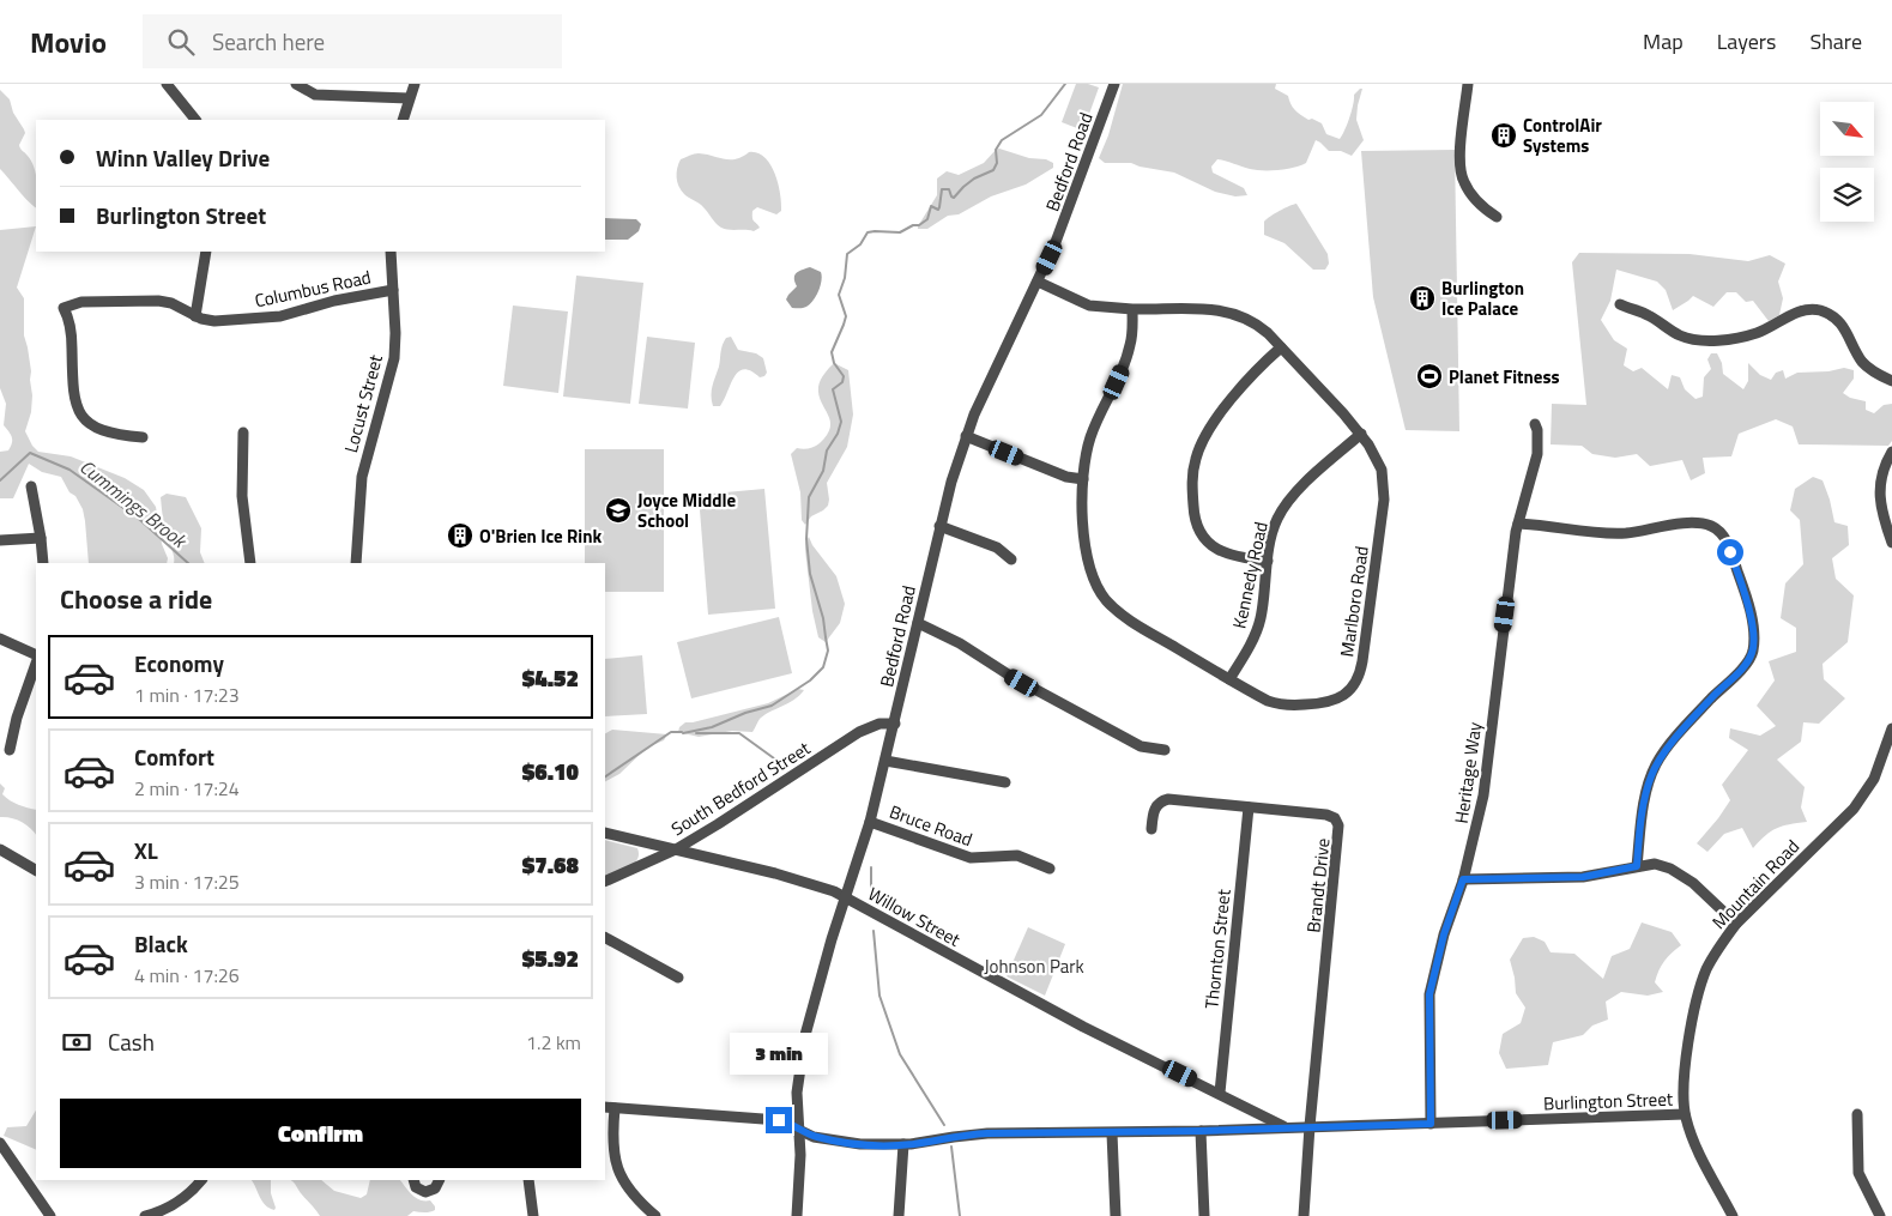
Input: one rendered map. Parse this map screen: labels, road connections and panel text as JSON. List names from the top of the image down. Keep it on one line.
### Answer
{"streets":{"street":["Bedford Road","Columbus Road","Locust Street","Kennedy Road","Marlboro Road","Heritage Way","South Bedford Street","Bruce Road","Mountain Road","Brandt Drive","Willow Street","Thornton Street","Burlington Street"]},"crossings":[["Bedford Road","Marlboro Road"],["Bedford Road","South Bedford Street"],["Bedford Road","Bruce Road"],["Bedford Road","Willow Street"],["Bedford Road","Burlington Street"],["Columbus Road","Locust Street"],["Kennedy Road","Marlboro Road"],["Heritage Way","Burlington Street"],["South Bedford Street","Willow Street"],["Mountain Road","Burlington Street"],["Brandt Drive","Thornton Street"],["Brandt Drive","Burlington Street"],["Willow Street","Thornton Street"],["Willow Street","Burlington Street"]],"water":["Cummings Brook"],"parks":["Johnson Park"],"places":{"building":["ControlAir Systems","Burlington Ice Palace","O'Brien Ice Rink"],"sports":["Planet Fitness"],"school or university":["Joyce Middle School"]},"north":"bottom right","page":{"header":"Movio","search":"Search here","nav":["Map","Layers","Share"],"banner":["Winn Valley Drive","Burlington Street"],"heading":"Choose a ride","list":[{"name":"Economy","note":"1 min · 17:23","value":"$4.52"},{"name":"Comfort","note":"2 min · 17:24","value":"$6.10"},{"name":"XL","note":"3 min · 17:25","value":"$7.68"},{"name":"Black","note":"4 min · 17:26","value":"$5.92"}],"pay":["Cash","1.2 km"],"bubble":"3 min","buttons":"Confirm"}}
